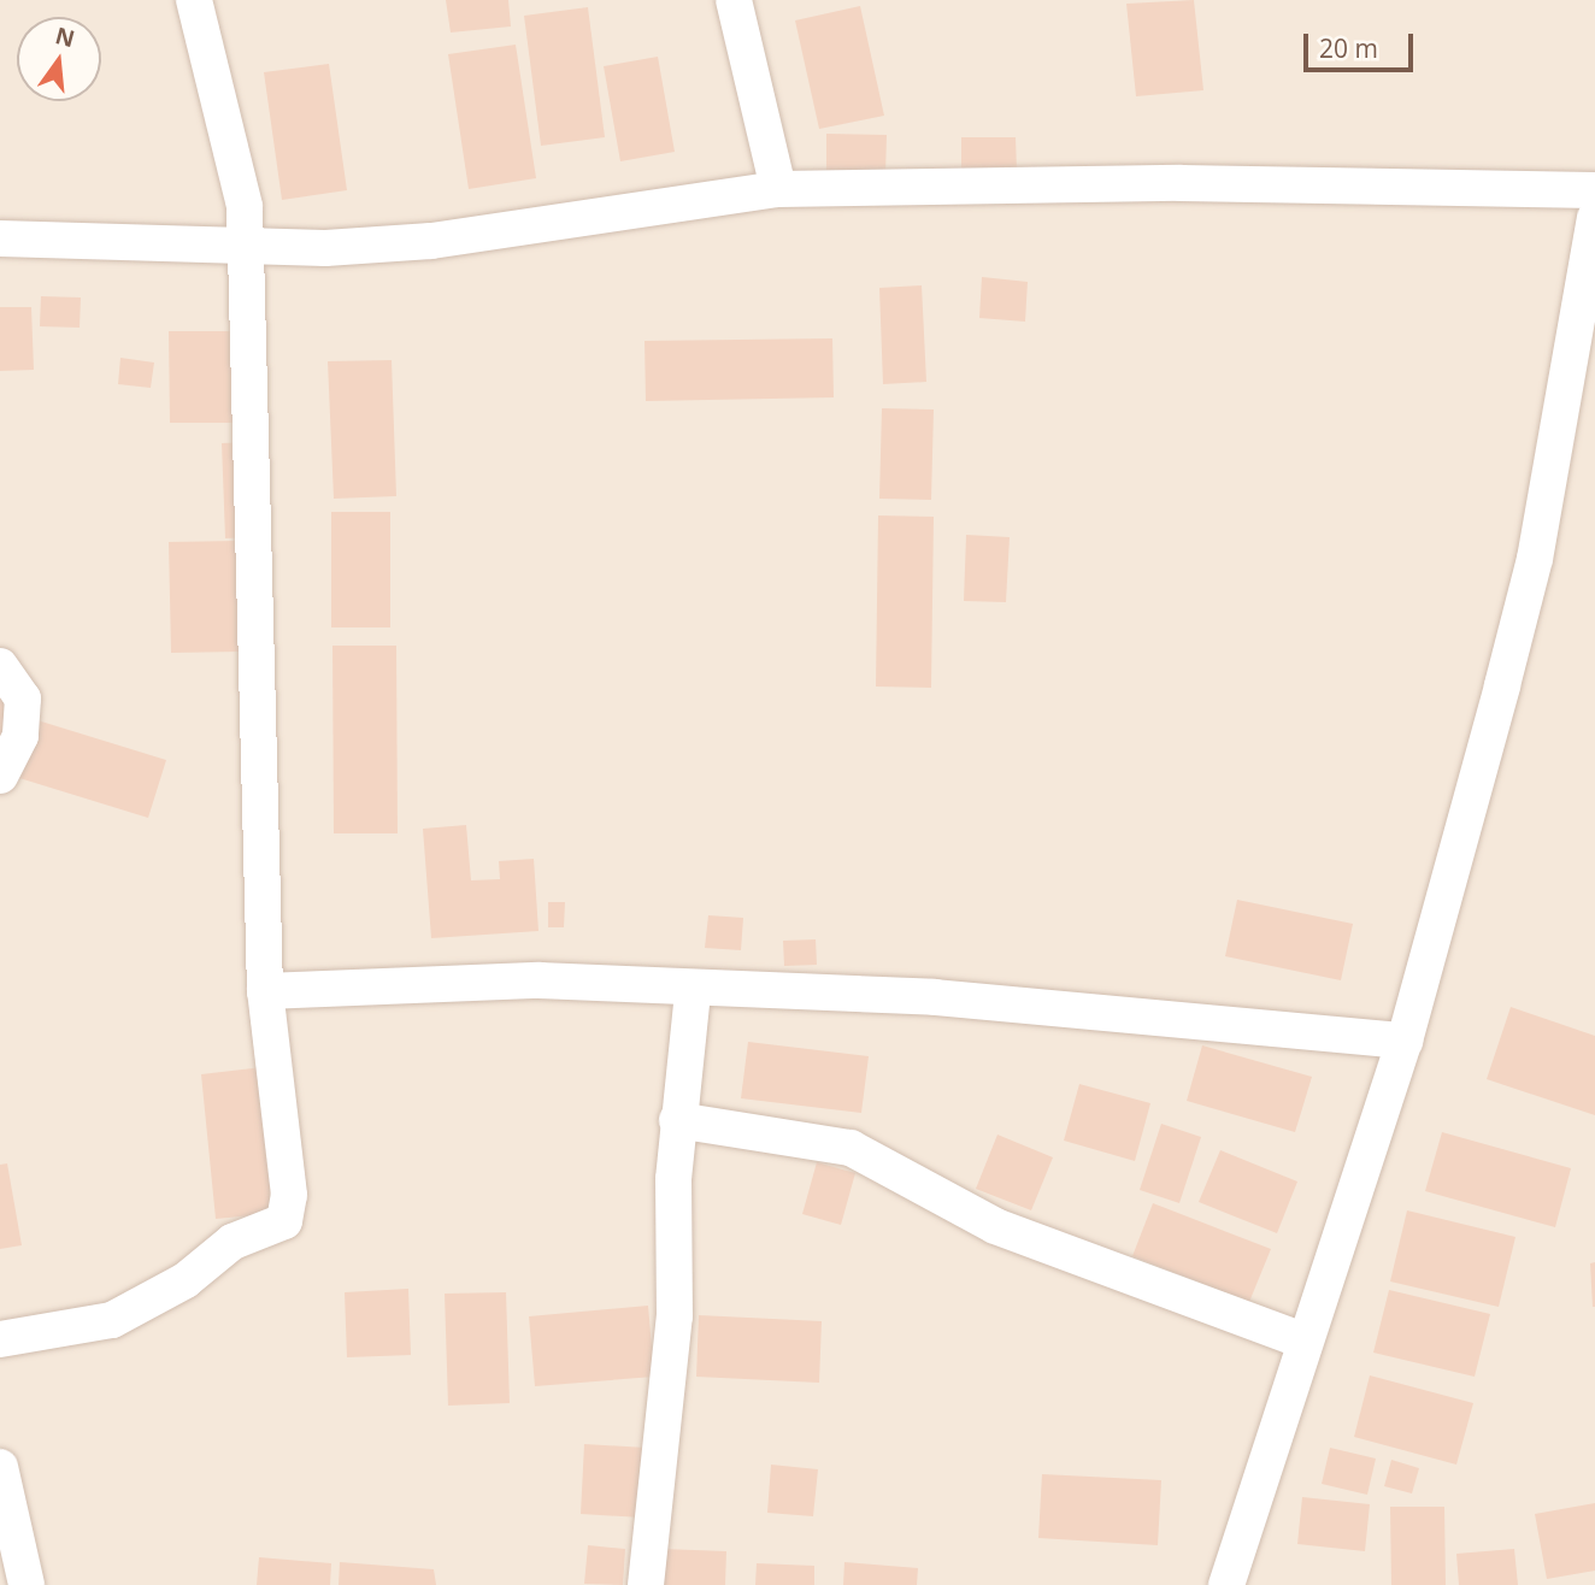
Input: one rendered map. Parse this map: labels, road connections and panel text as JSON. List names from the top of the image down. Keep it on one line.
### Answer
{"scale_bar":"20 m","north":"top"}
